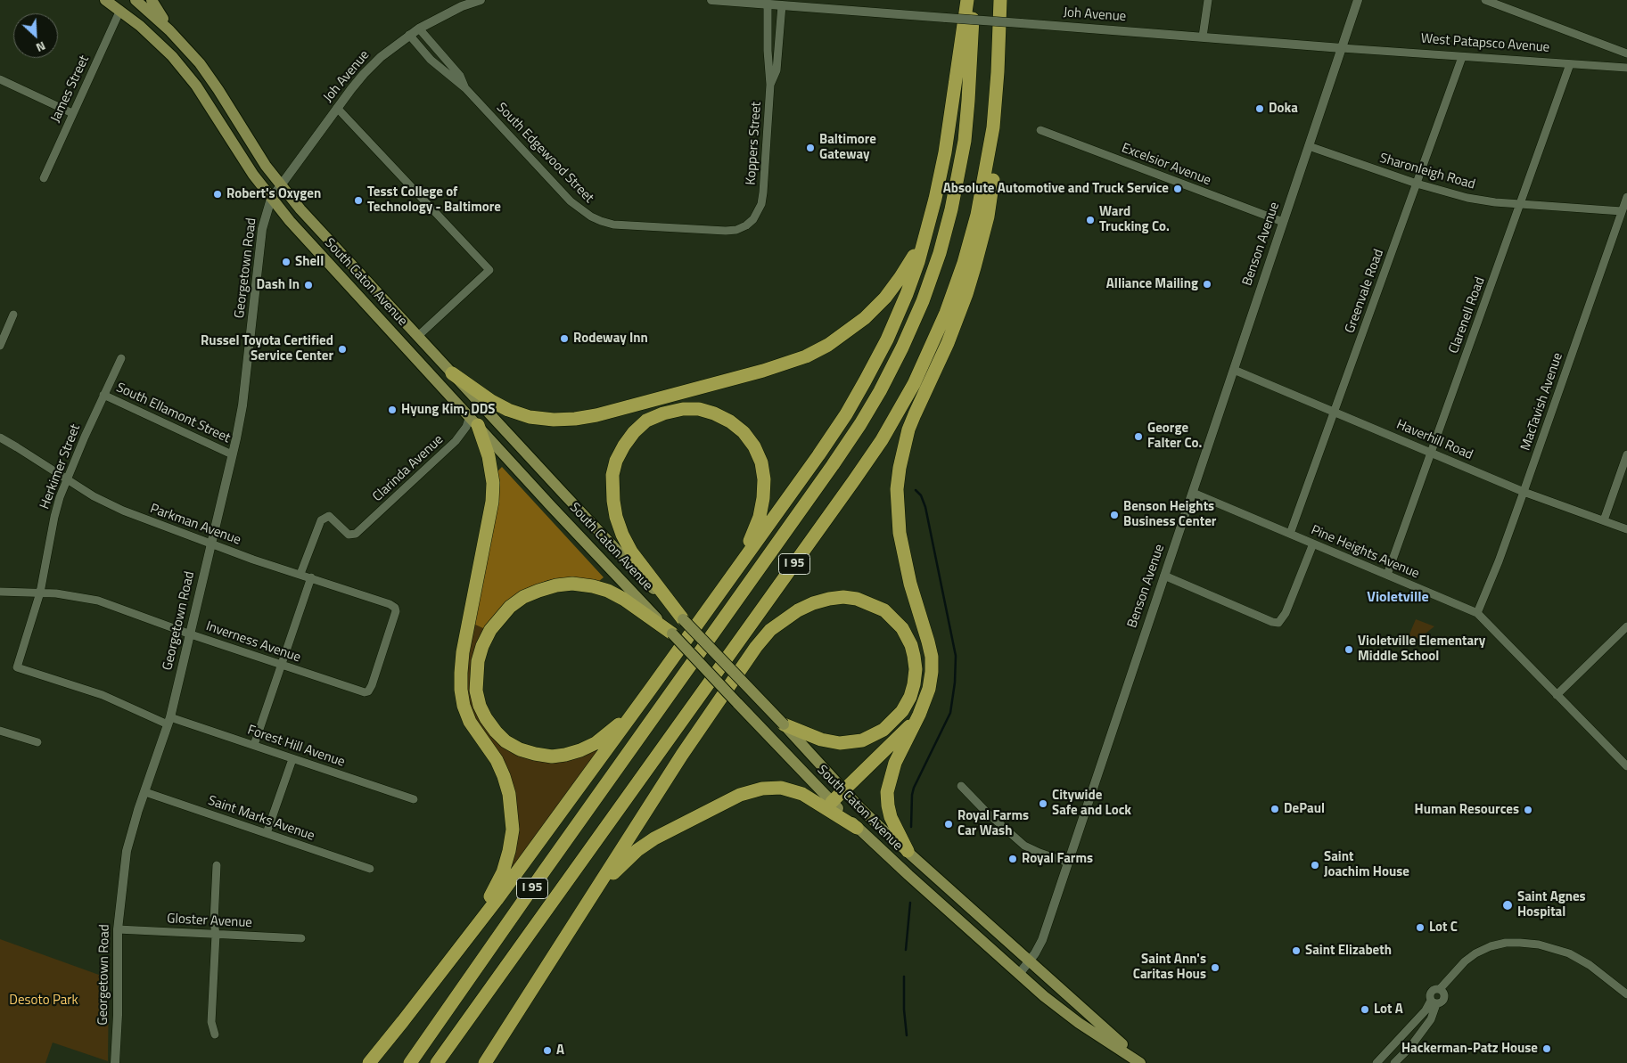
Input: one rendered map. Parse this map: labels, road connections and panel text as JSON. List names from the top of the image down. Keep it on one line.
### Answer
{"streets":{"highway":["I 95"],"main road":["South Caton Avenue"],"street":["Joh Avenue","West Patapsco Avenue","James Street","Koppers Street","South Edgewood Street","Excelsior Avenue","Sharonleigh Road","Benson Avenue","Georgetown Road","Greenvale Road","Clarenell Road","MacTavish Avenue","South Ellamont Street","Haverhill Road","Herkimer Street","Clarinda Avenue","Parkman Avenue","Pine Heights Avenue","Inverness Avenue","Forest Hill Avenue","Saint Marks Avenue","Gloster Avenue"]},"crossings":[["Joh Avenue","West Patapsco Avenue"],["Joh Avenue","Koppers Street"],["Joh Avenue","South Edgewood Street"],["Joh Avenue","Benson Avenue"],["Joh Avenue","Georgetown Road"],["Joh Avenue","South Caton Avenue"],["West Patapsco Avenue","Benson Avenue"],["West Patapsco Avenue","Greenvale Road"],["West Patapsco Avenue","Clarenell Road"],["James Street","South Caton Avenue"],["Koppers Street","South Edgewood Street"],["Excelsior Avenue","Benson Avenue"],["Sharonleigh Road","Benson Avenue"],["Sharonleigh Road","Greenvale Road"],["Sharonleigh Road","Clarenell Road"],["Sharonleigh Road","MacTavish Avenue"],["Benson Avenue","South Caton Avenue"],["Benson Avenue","Haverhill Road"],["Benson Avenue","Pine Heights Avenue"],["Georgetown Road","South Caton Avenue"],["Georgetown Road","South Ellamont Street"],["Georgetown Road","Parkman Avenue"],["Georgetown Road","Inverness Avenue"],["Georgetown Road","Forest Hill Avenue"],["Georgetown Road","Saint Marks Avenue"],["Georgetown Road","Gloster Avenue"],["South Caton Avenue","Clarinda Avenue"],["Greenvale Road","Haverhill Road"],["Greenvale Road","Pine Heights Avenue"],["Clarenell Road","Haverhill Road"],["Clarenell Road","Pine Heights Avenue"],["MacTavish Avenue","Haverhill Road"],["MacTavish Avenue","Pine Heights Avenue"],["South Ellamont Street","Herkimer Street"],["Herkimer Street","Parkman Avenue"],["Herkimer Street","Inverness Avenue"],["Herkimer Street","Forest Hill Avenue"],["Clarinda Avenue","Parkman Avenue"],["Parkman Avenue","Inverness Avenue"]],"districts":["Violetville"],"parks":["Desoto Park"],"places":["Doka","Baltimore Gateway","Absolute Automotive and Truck Service","Robert's Oxygen","Tesst College of Technology - Baltimore","Ward Trucking Co.","Shell","Alliance Mailing","Dash In","Rodeway Inn","Russel Toyota Certified Service Center","Hyung Kim, DDS","George Falter Co.","Benson Heights Business Center","Violetville Elementary Middle School","Citywide Safe and Lock","DePaul","Human Resources","Royal Farms Car Wash","Royal Farms","Saint Joachim House","Saint Agnes Hospital","Lot C","Saint Elizabeth","Saint Ann's Caritas Hous","Lot A","Hackerman-Patz House","A"],"north":"bottom right"}
